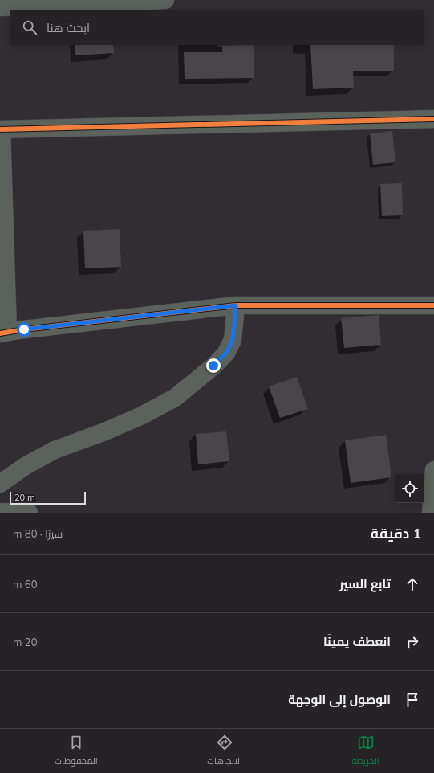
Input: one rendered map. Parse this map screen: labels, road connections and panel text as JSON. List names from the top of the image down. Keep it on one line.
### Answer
{"scale_bar":"20 m","page":{"search":"ابحث هنا","scale":"20 m","heading":["1 دقيقة","سيرًا · 80 m"],"list":[["تابع السير","60 m"],["انعطف يمينًا","20 m"],"الوصول إلى الوجهة"],"nav":["الخريطة","الاتجاهات","المحفوظات"]}}
